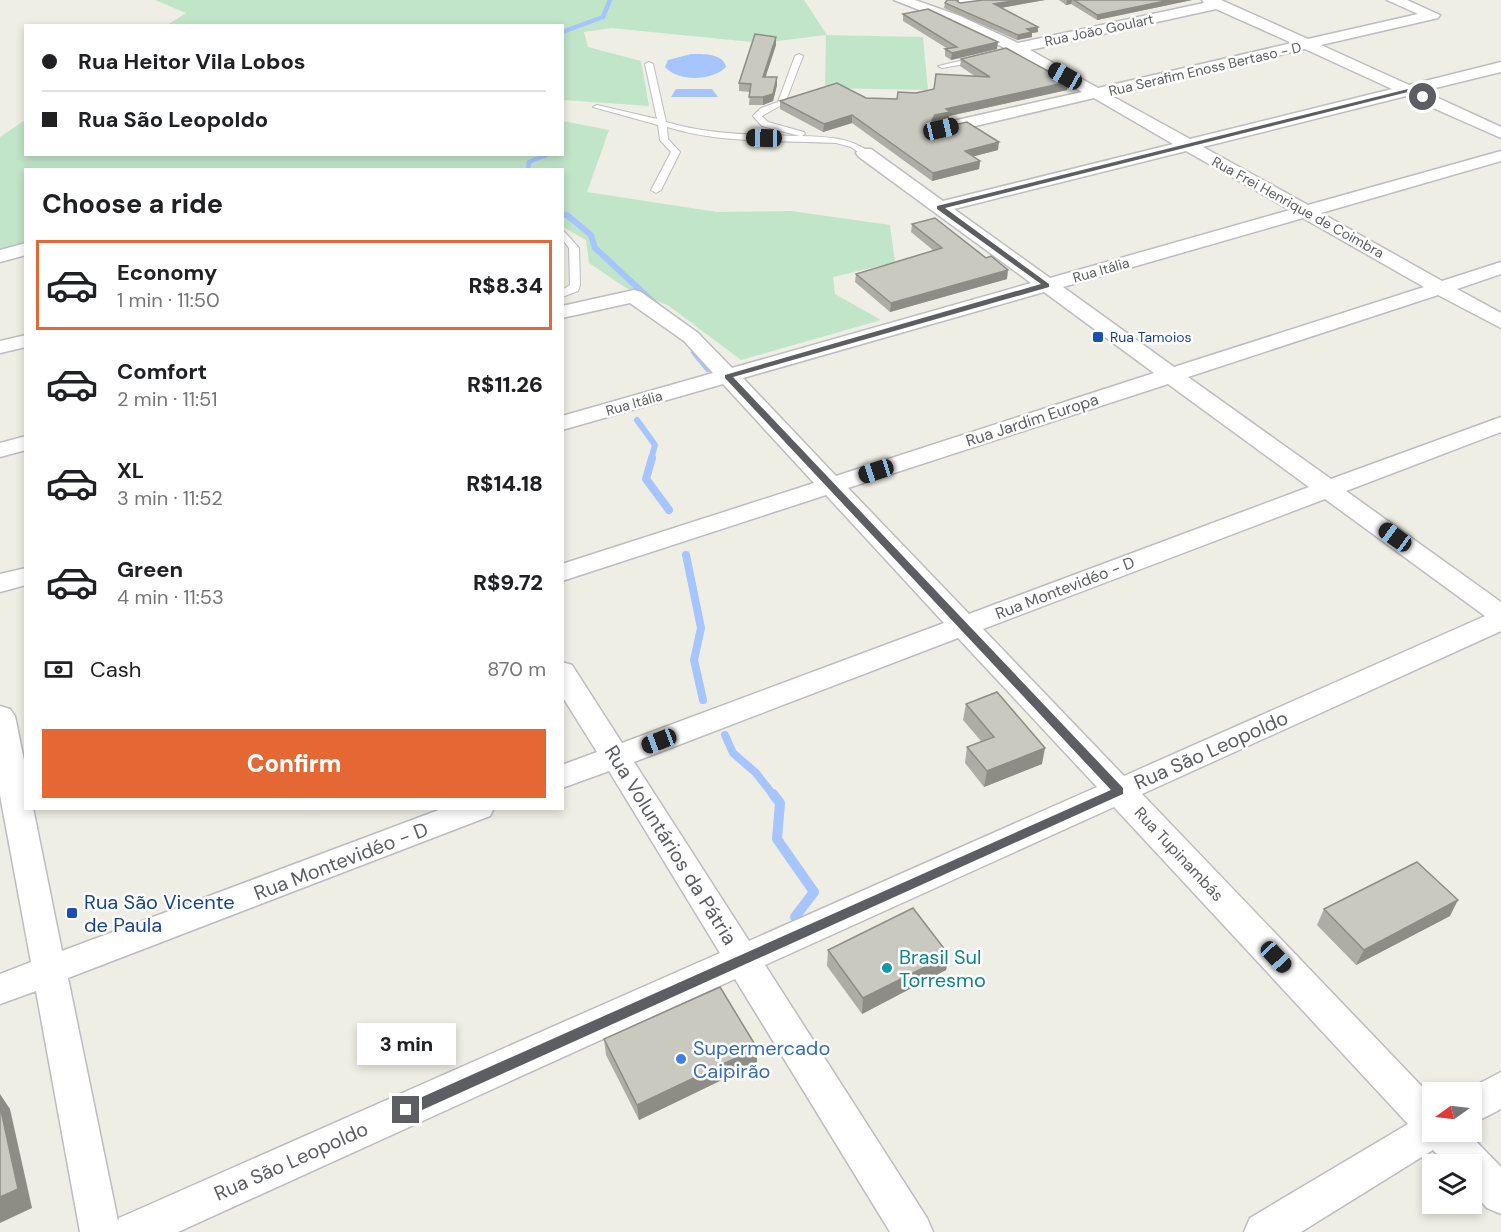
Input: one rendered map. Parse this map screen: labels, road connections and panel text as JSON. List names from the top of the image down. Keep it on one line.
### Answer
{"streets":{"street":["Rua João Goulart","Rua Serafim Enoss Bertaso - D","Rua Frei Henrique de Coimbra","Rua Itália","Rua Jardim Europa","Rua Montevidéo - D","Rua São Leopoldo","Rua Voluntários da Pátria","Rua Tupinambás"]},"crossings":[["Rua João Goulart","Rua Frei Henrique de Coimbra"],["Rua Serafim Enoss Bertaso - D","Rua Frei Henrique de Coimbra"],["Rua Frei Henrique de Coimbra","Rua Itália"],["Rua Frei Henrique de Coimbra","Rua Jardim Europa"],["Rua Itália","Rua Tupinambás"],["Rua Jardim Europa","Rua Tupinambás"],["Rua Montevidéo - D","Rua Voluntários da Pátria"],["Rua Montevidéo - D","Rua Tupinambás"],["Rua São Leopoldo","Rua Voluntários da Pátria"],["Rua São Leopoldo","Rua Tupinambás"]],"places":{"transit":["Rua Tamoios","Rua São Vicente de Paula"],"other":["Brasil Sul Torresmo","Supermercado Caipirão"]},"north":"left","page":{"banner":["Rua Heitor Vila Lobos","Rua São Leopoldo"],"heading":"Choose a ride","list":[{"name":"Economy","note":"1 min · 11:50","value":"R$8.34"},{"name":"Comfort","note":"2 min · 11:51","value":"R$11.26"},{"name":"XL","note":"3 min · 11:52","value":"R$14.18"},{"name":"Green","note":"4 min · 11:53","value":"R$9.72"}],"pay":["Cash","870 m"],"buttons":"Confirm","bubble":"3 min"}}
